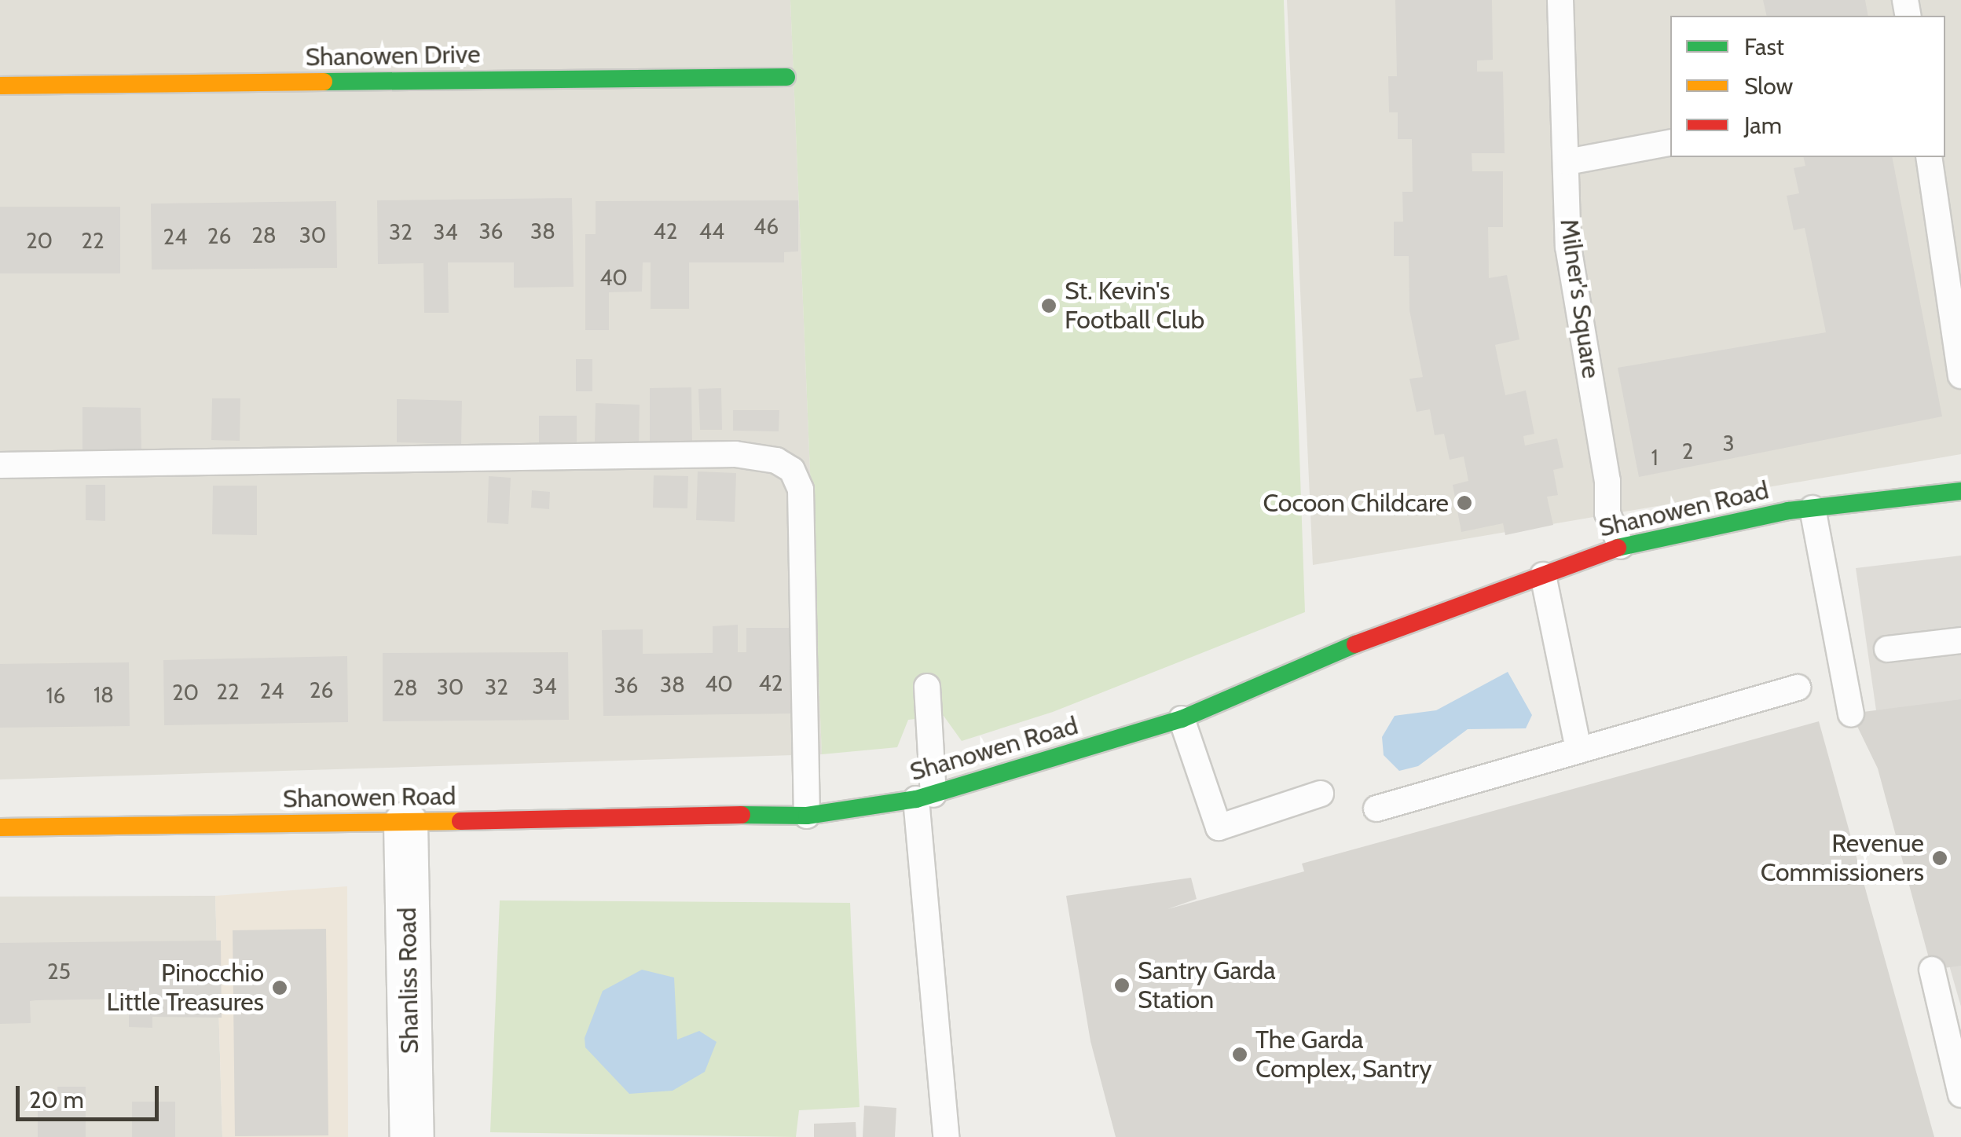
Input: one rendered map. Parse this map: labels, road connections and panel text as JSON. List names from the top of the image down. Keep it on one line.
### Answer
{"streets":{"street":["Shanowen Drive","Shanowen Road","Shanliss Road"],"lane":["Milner's Square"]},"crossings":[["Milner's Square","Shanowen Road"],["Shanowen Road","Shanliss Road"]],"places":["St. Kevin's Football Club","Cocoon Childcare","Revenue Commissioners","Santry Garda Station","Pinocchio Little Treasures","The Garda Complex, Santry"],"house_numbers":["46","36","38","42","44","32","34","28","30","26","24","20","22","40","3","2","1","42","40","38","36","34","30","32","28","26","24","22","20","18","16","25"],"legend":["Fast","Slow","Jam"],"scale_bar":"20 m"}
